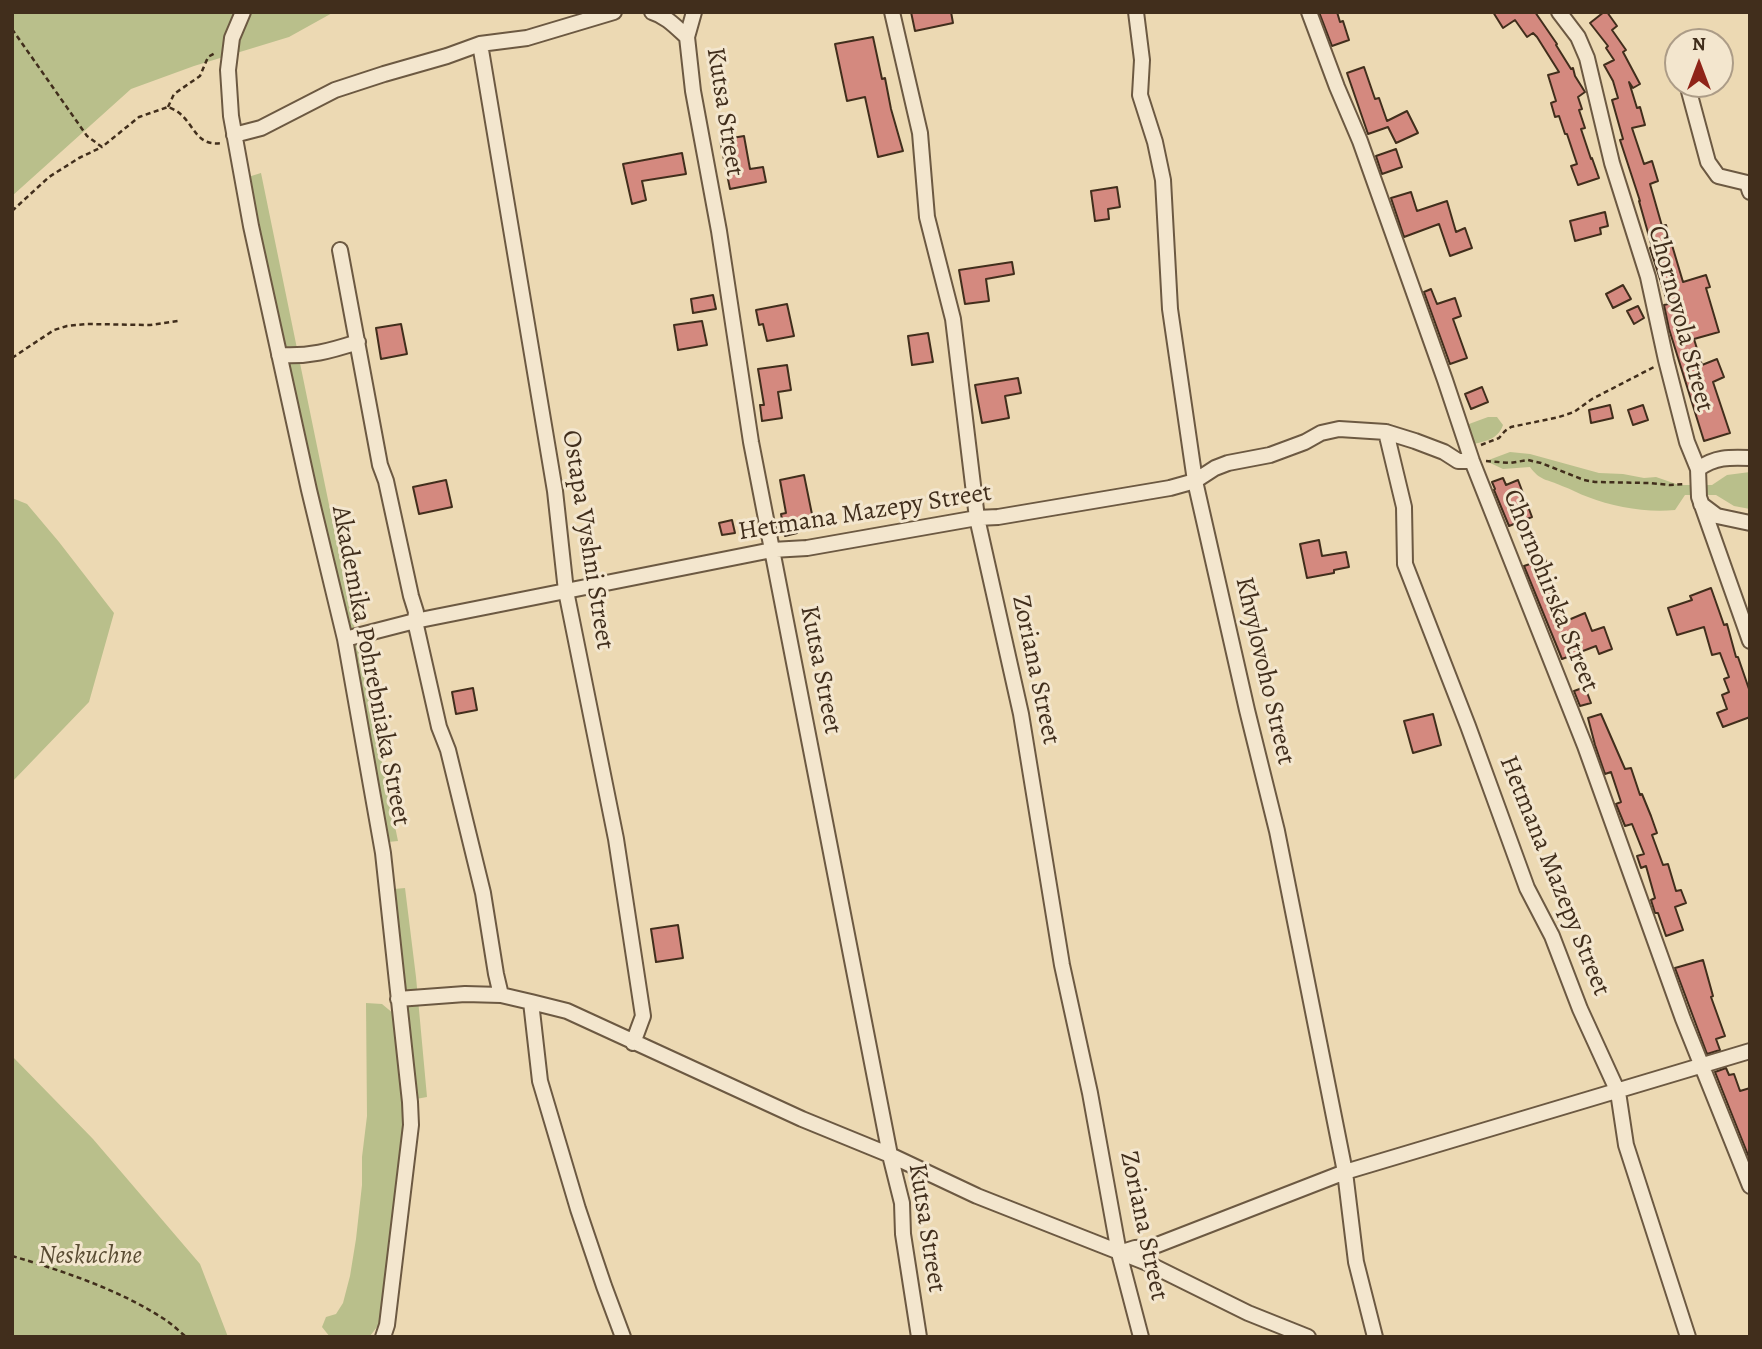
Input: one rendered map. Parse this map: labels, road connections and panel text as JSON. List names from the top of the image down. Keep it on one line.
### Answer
{"streets":{"street":["Kutsa Street","Chornovola Street","Hetmana Mazepy Street","Ostapa Vyshni Street","Chornohirska Street","Akademika Pohrebniaka Street","Zoriana Street","Khvylovoho Street"]},"crossings":[["Kutsa Street","Hetmana Mazepy Street"],["Hetmana Mazepy Street","Ostapa Vyshni Street"],["Hetmana Mazepy Street","Chornohirska Street"],["Hetmana Mazepy Street","Akademika Pohrebniaka Street"],["Hetmana Mazepy Street","Zoriana Street"],["Hetmana Mazepy Street","Khvylovoho Street"]],"parks":["Neskuchne"],"north":"top"}
